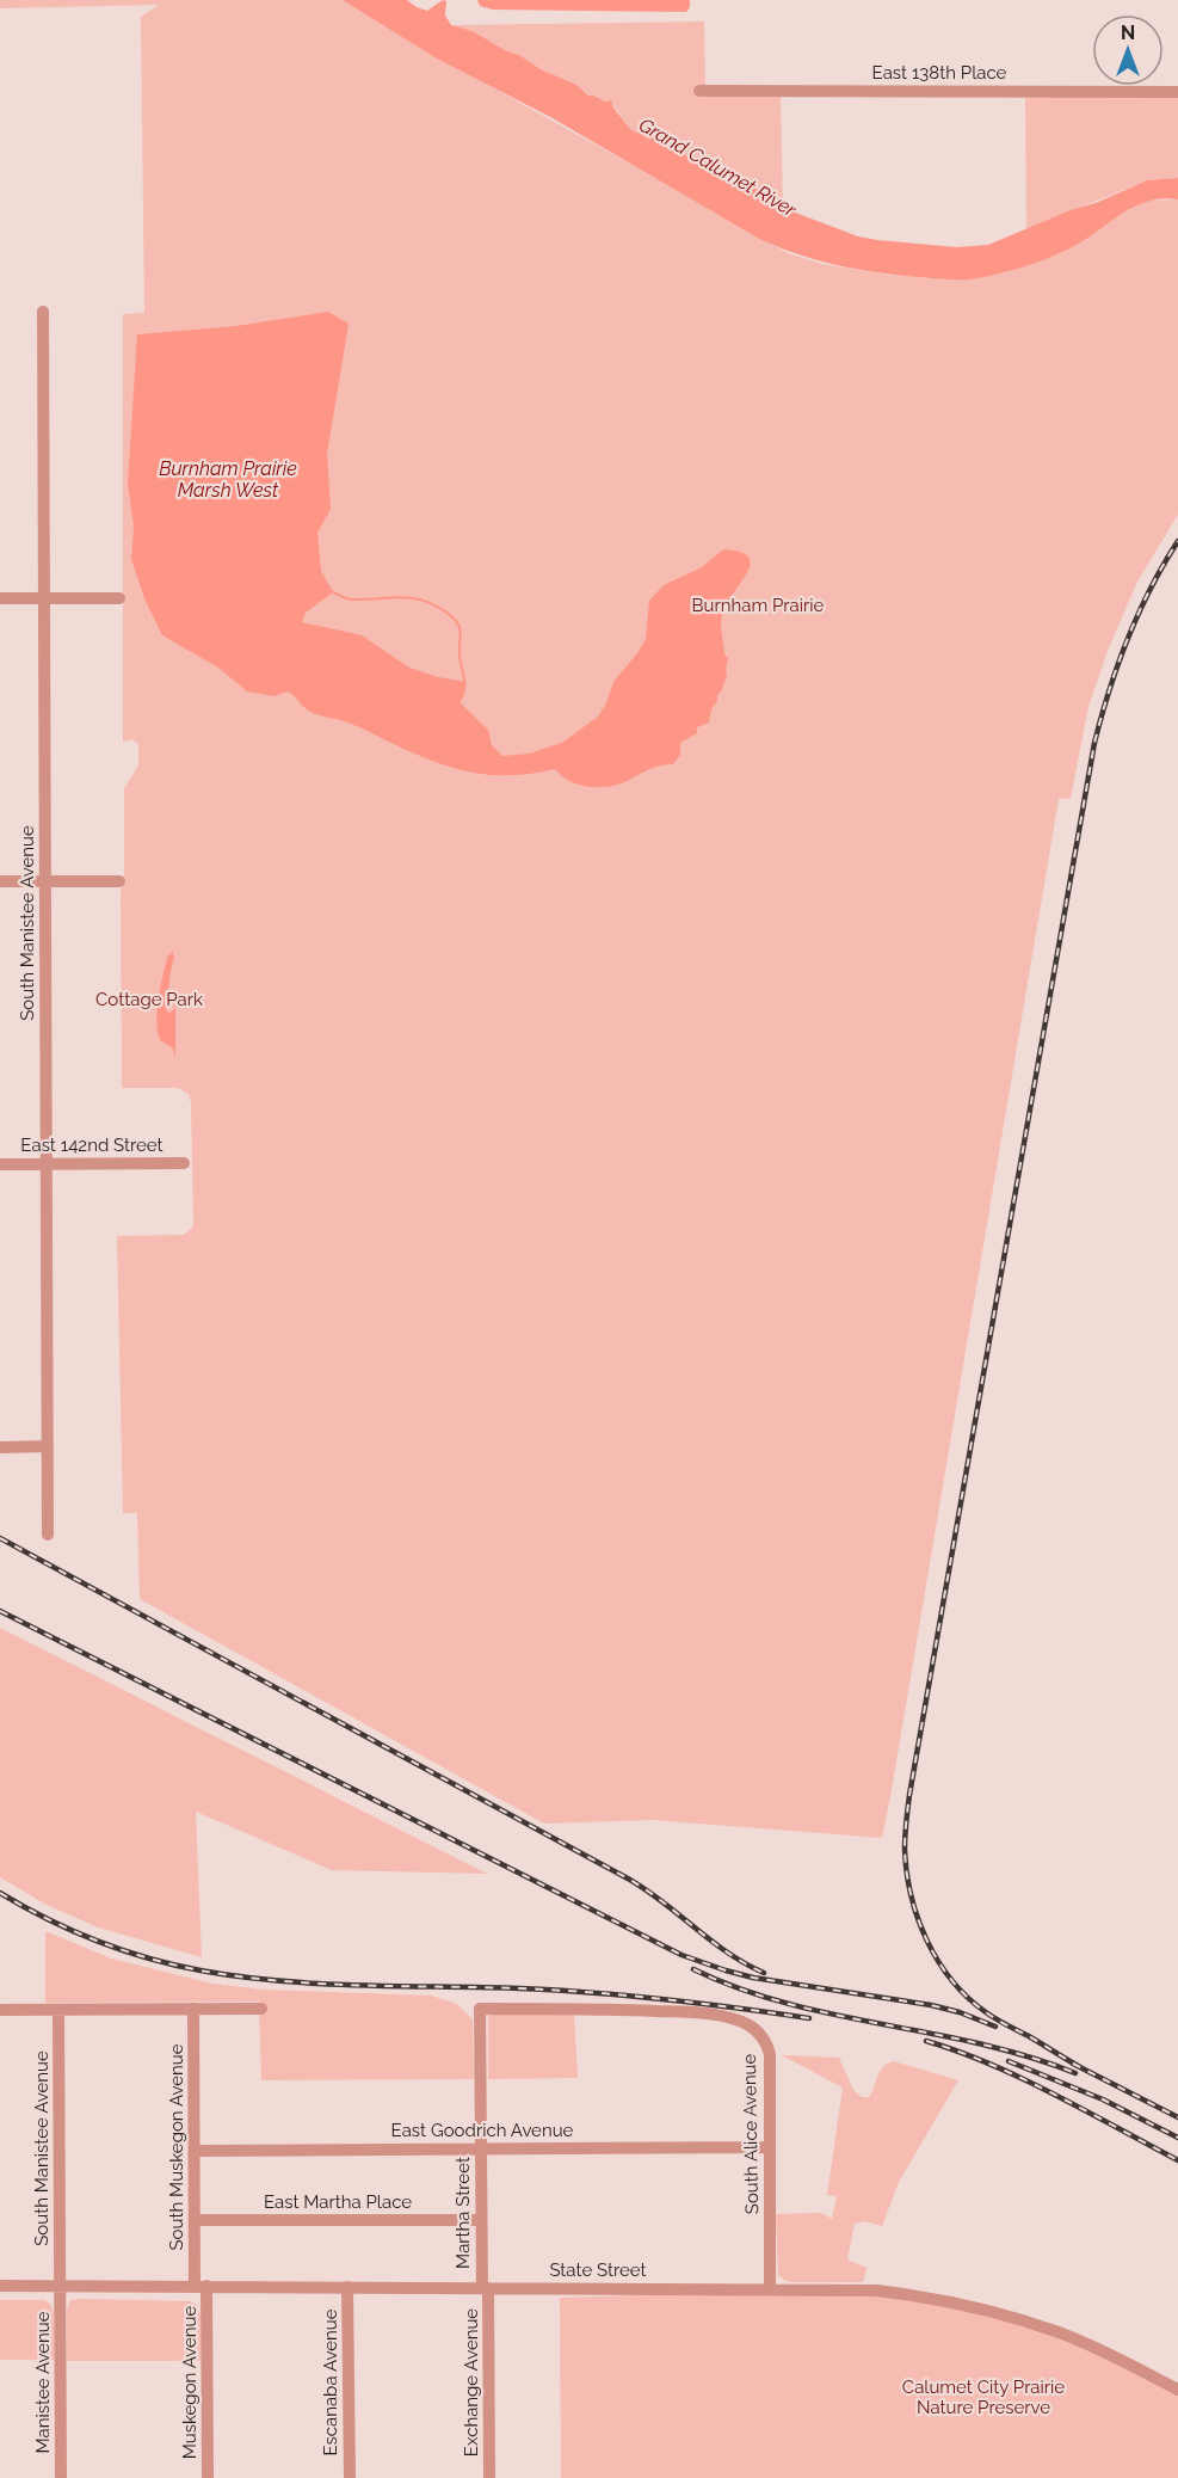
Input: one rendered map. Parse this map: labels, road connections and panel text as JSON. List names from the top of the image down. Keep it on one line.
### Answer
{"streets":{"street":["East 138th Place","South Manistee Avenue","East 142nd Street","East Goodrich Avenue","South Alice Avenue","South Muskegon Avenue","East Martha Place","Martha Street","State Street","Manistee Avenue","Muskegon Avenue","Escanaba Avenue","Exchange Avenue"]},"crossings":[["South Manistee Avenue","East 142nd Street"],["South Manistee Avenue","State Street"],["South Manistee Avenue","Manistee Avenue"],["East Goodrich Avenue","South Alice Avenue"],["East Goodrich Avenue","South Muskegon Avenue"],["East Goodrich Avenue","Martha Street"],["South Alice Avenue","Martha Street"],["South Alice Avenue","State Street"],["South Muskegon Avenue","East Martha Place"],["South Muskegon Avenue","State Street"],["South Muskegon Avenue","Muskegon Avenue"],["East Martha Place","Martha Street"],["Martha Street","State Street"],["Martha Street","Exchange Avenue"],["State Street","Manistee Avenue"],["State Street","Muskegon Avenue"],["State Street","Escanaba Avenue"],["State Street","Exchange Avenue"]],"water":["Grand Calumet River","Burnham Prairie Marsh West"],"parks":["Burnham Prairie","Cottage Park","Calumet City Prairie Nature Preserve"],"north":"top"}
